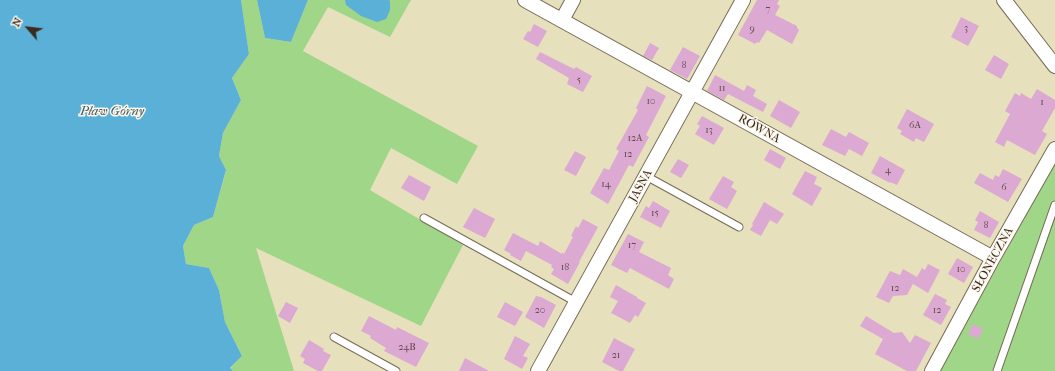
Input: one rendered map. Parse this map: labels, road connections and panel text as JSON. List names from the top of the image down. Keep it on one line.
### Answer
{"streets":{"street":["RÓWNA","JASNA","SŁONECZNA"]},"crossings":[["RÓWNA","JASNA"],["RÓWNA","SŁONECZNA"]],"water":["Pław Górny"],"house_numbers":["7","3","9","8","5","11","10","1","6A","13","12A","12","4","14","6","15","8","17","18","10","12","20","12","24B","21"],"north":"top left"}
